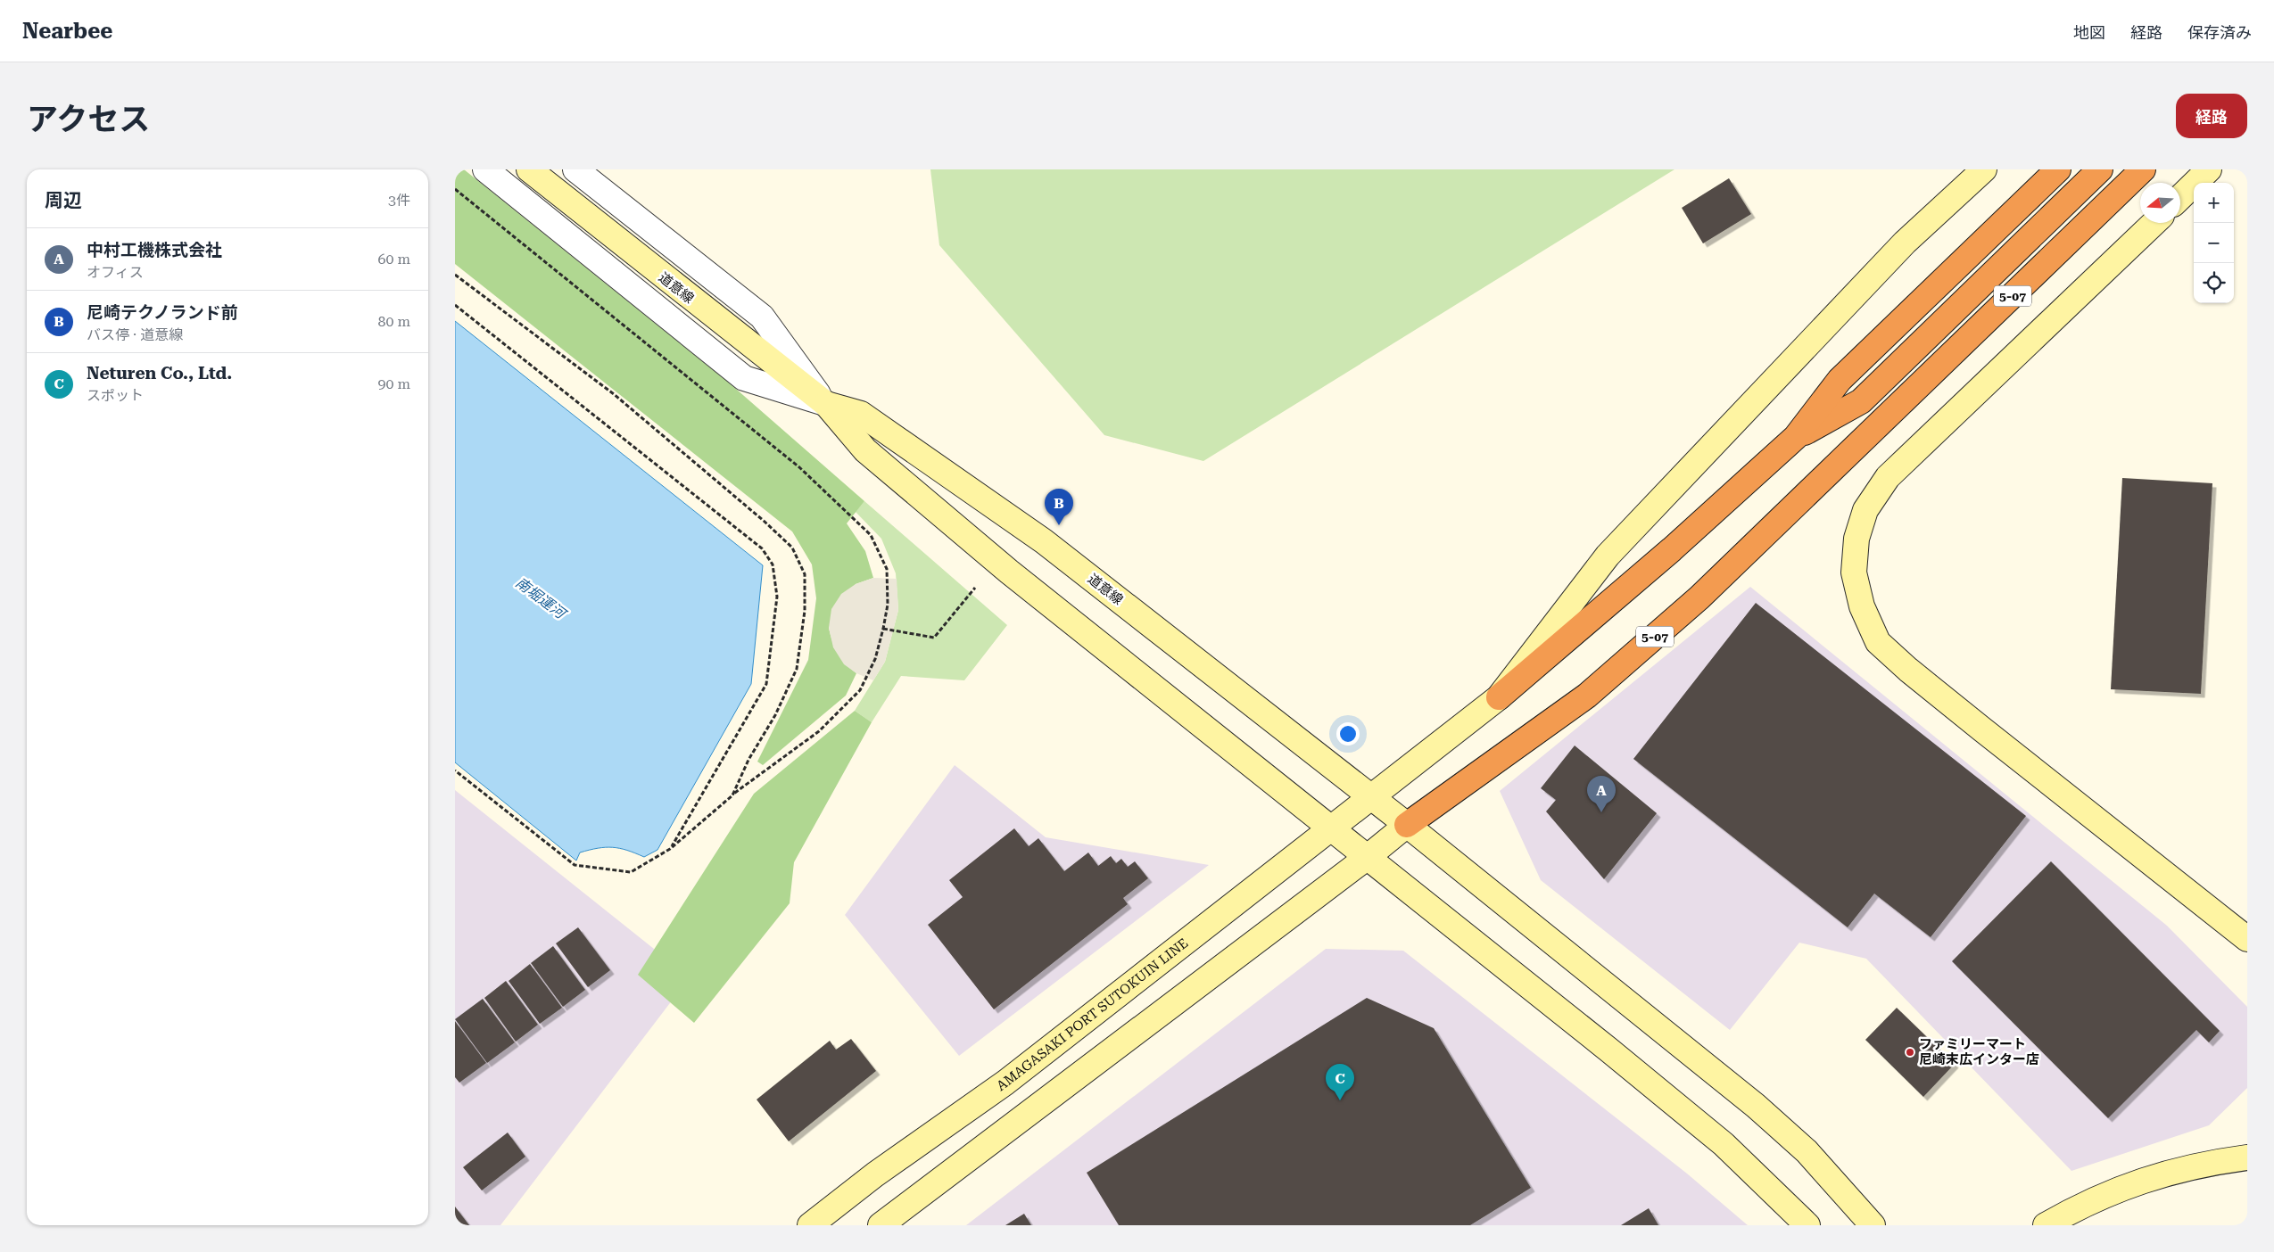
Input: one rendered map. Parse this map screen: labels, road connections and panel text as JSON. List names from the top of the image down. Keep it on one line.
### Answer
{"streets":{"highway":["5-07"],"street":["道意線","AMAGASAKI PORT SUTOKUIN LINE"]},"crossings":[["道意線","5-07"],["道意線","AMAGASAKI PORT SUTOKUIN LINE"],["5-07","AMAGASAKI PORT SUTOKUIN LINE"]],"water":["南堀運河"],"places":["ファミリーマート 尼崎末広インター店"],"north":"left","page":{"header":"Nearbee","nav":["地図","経路","保存済み"],"title":"アクセス","buttons":"経路","heading":["周辺","3件"],"map_buttons":["+","−"],"list":[{"mark":"A","name":"中村工機株式会社","note":"オフィス","value":"60 m"},{"mark":"B","name":"尼崎テクノランド前","note":"バス停 · 道意線","value":"80 m"},{"mark":"C","name":"Neturen Co., Ltd.","note":"スポット","value":"90 m"}],"pins":["B","A","C"]}}
